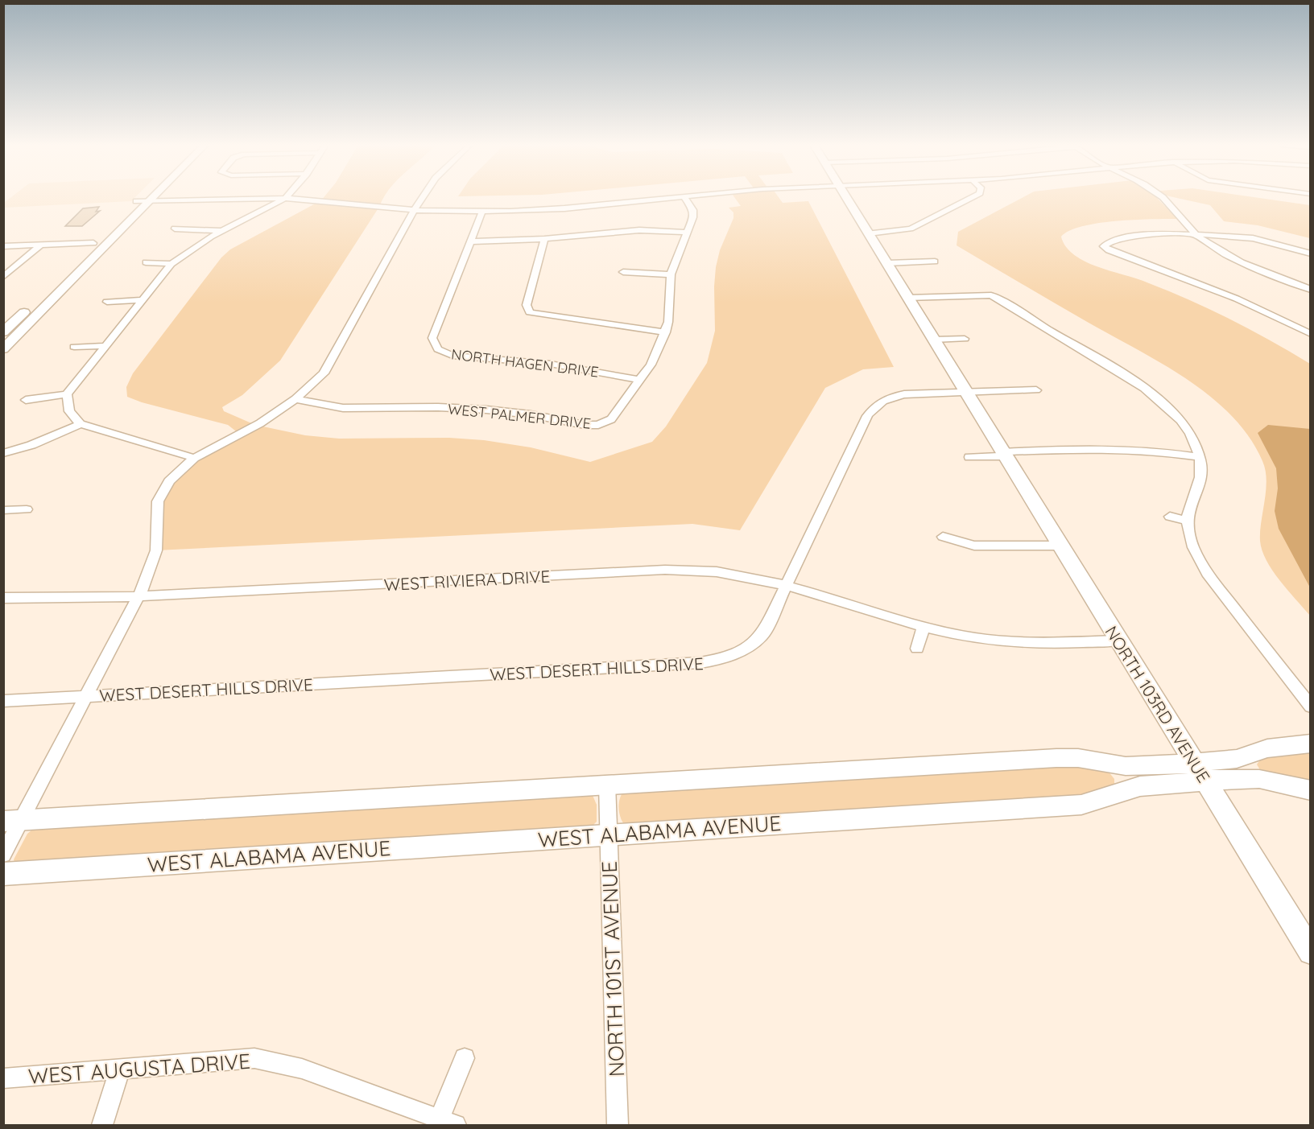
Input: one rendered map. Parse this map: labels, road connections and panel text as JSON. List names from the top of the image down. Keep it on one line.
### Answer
{"streets":{"street":["NORTH HAGEN DRIVE","WEST PALMER DRIVE","WEST RIVIERA DRIVE","WEST DESERT HILLS DRIVE","NORTH 103RD AVENUE","WEST ALABAMA AVENUE","NORTH 101ST AVENUE","WEST AUGUSTA DRIVE"]},"crossings":[["NORTH HAGEN DRIVE","WEST PALMER DRIVE"],["WEST RIVIERA DRIVE","WEST DESERT HILLS DRIVE"],["WEST RIVIERA DRIVE","NORTH 103RD AVENUE"],["WEST DESERT HILLS DRIVE","NORTH 103RD AVENUE"],["NORTH 103RD AVENUE","WEST ALABAMA AVENUE"],["WEST ALABAMA AVENUE","NORTH 101ST AVENUE"]]}
